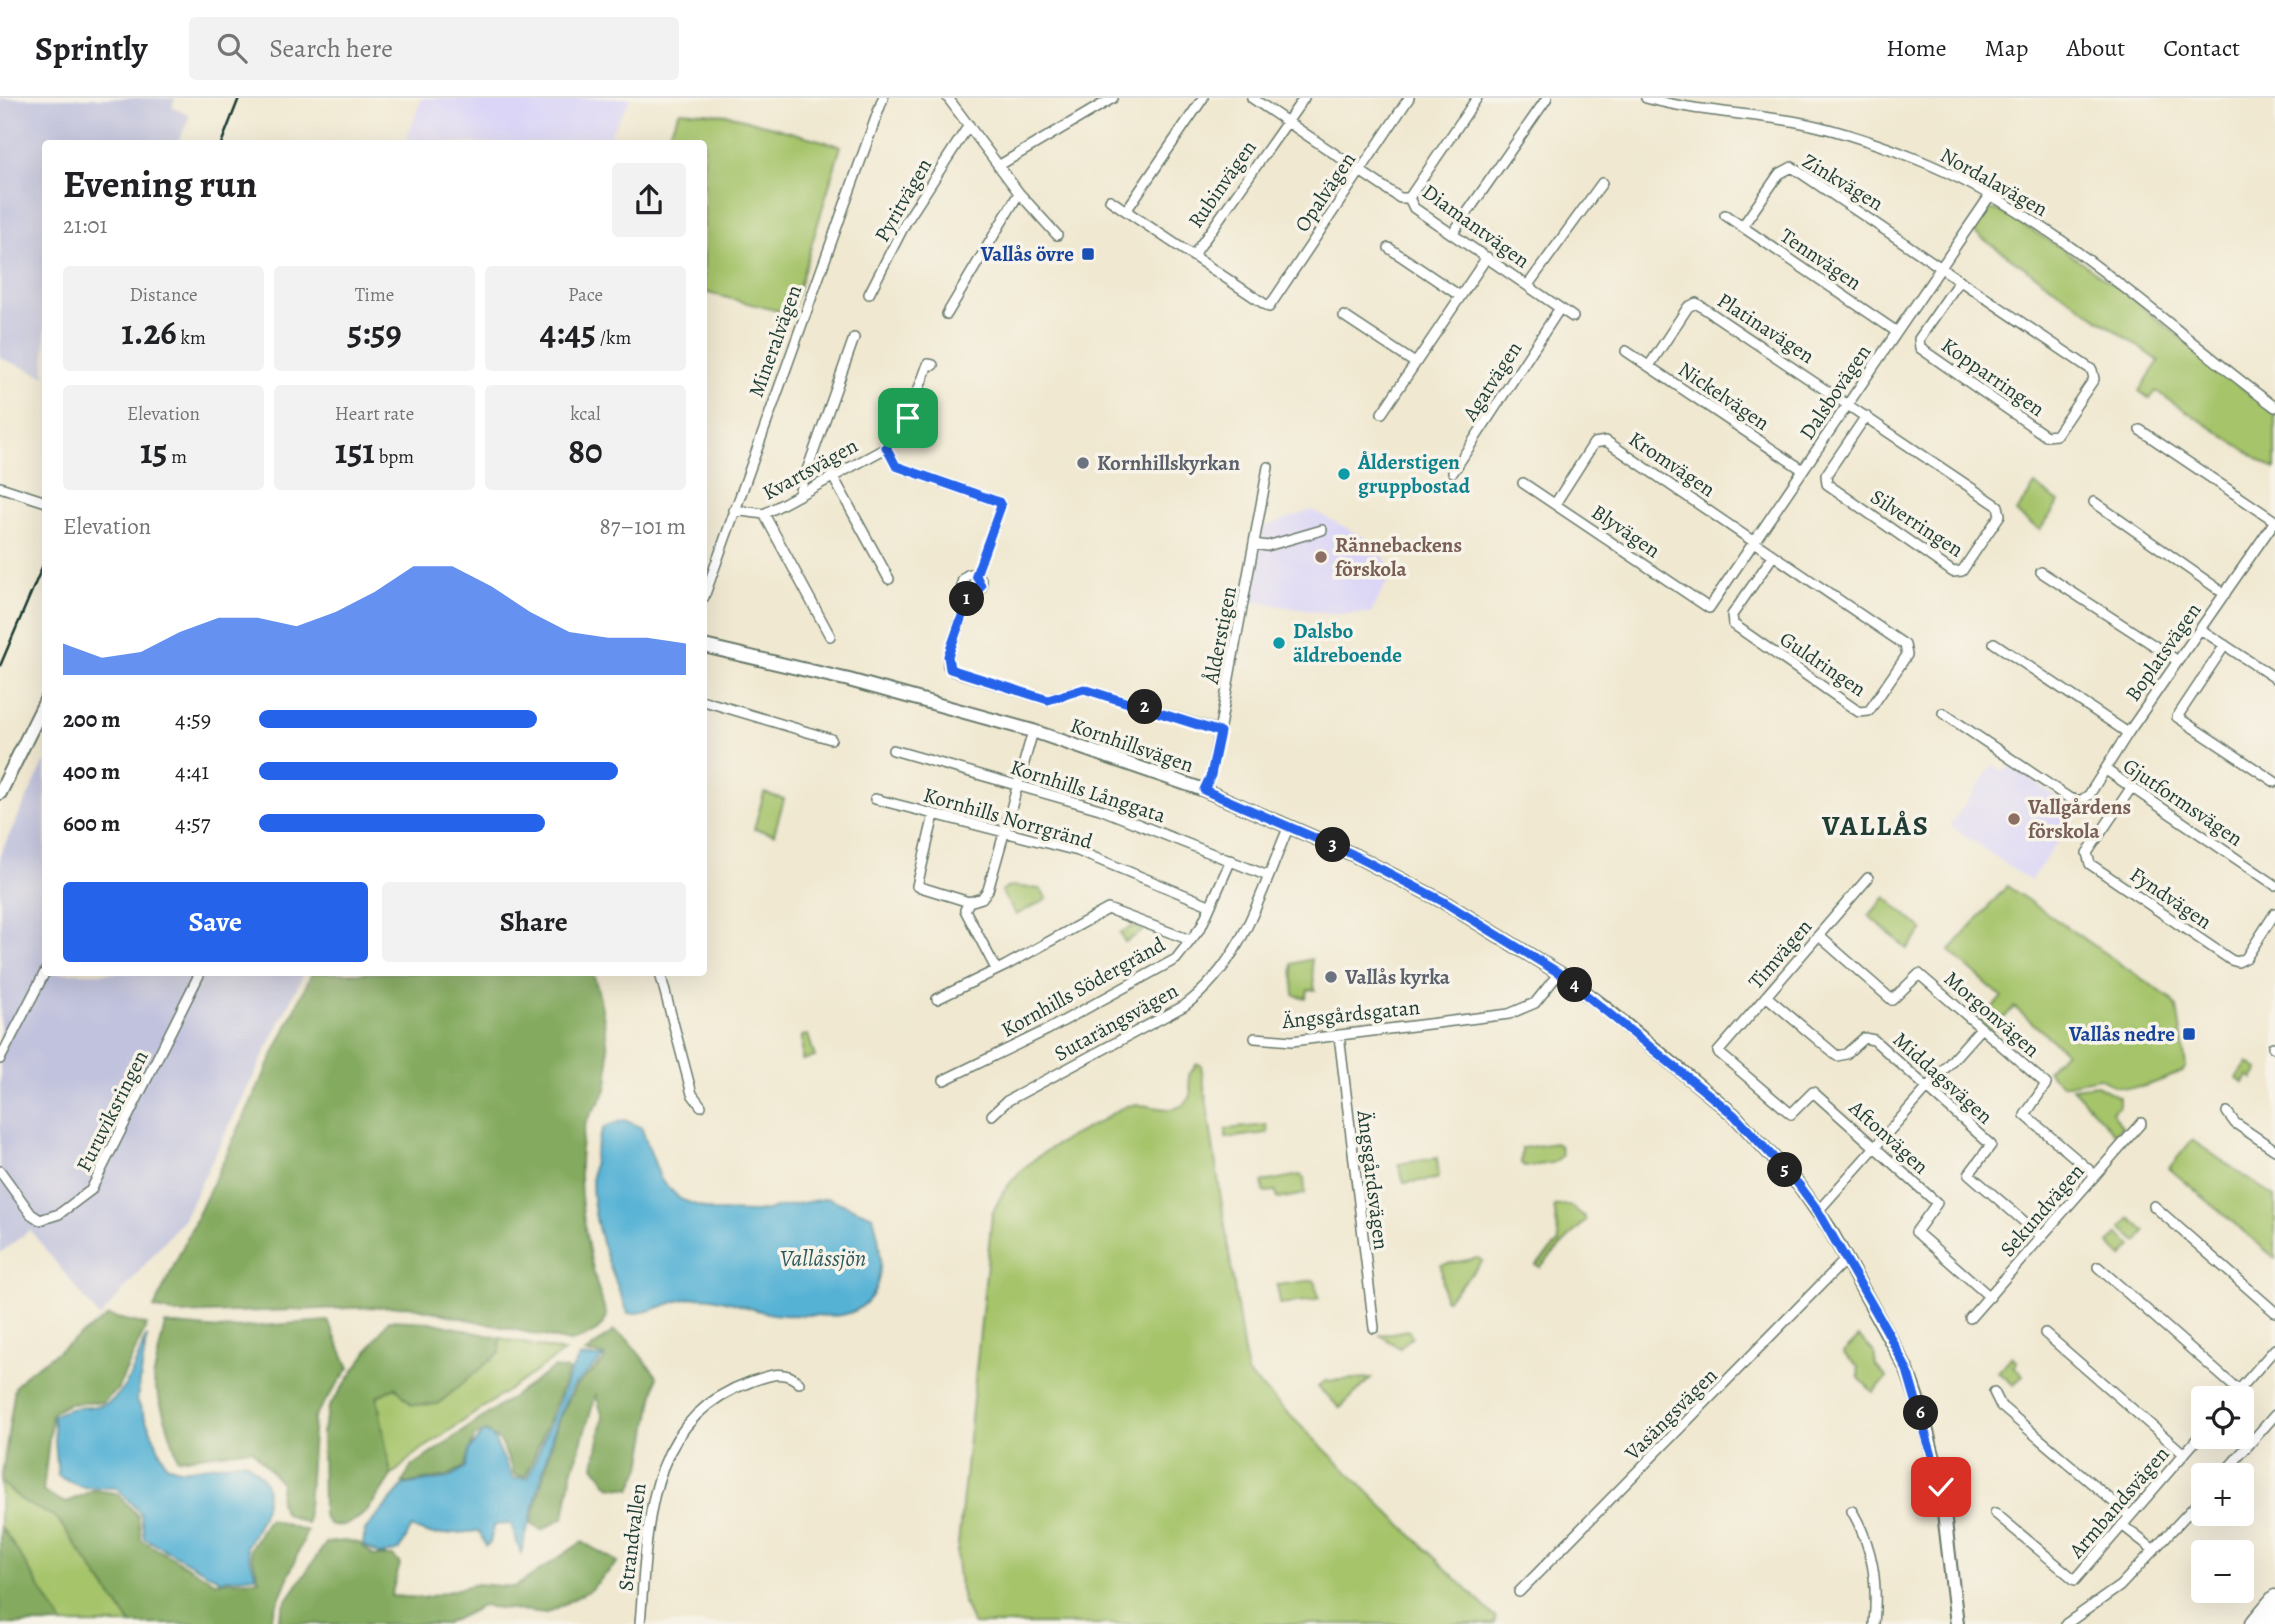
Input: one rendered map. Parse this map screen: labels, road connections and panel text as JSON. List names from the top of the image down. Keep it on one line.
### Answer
{"streets":{"street":["Zinkvägen","Nordalavägen","Rubinvägen","Opalvägen","Pyritvägen","Diamantvägen","Tennvägen","Platinavägen","Mineralvägen","Kopparringen","Agatvägen","Dalsbovägen","Nickelvägen","Kromvägen","Kvartsvägen","Silverringen","Blyvägen","Ålderstigen","Boplatsvägen","Guldringen","Kornhillsvägen","Kornhills Långgata","Gjutformsvägen","Kornhills Norrgränd","Fyndvägen","Timvägen","Kornhills Södergränd","Ängsgårdsgatan","Morgonvägen","Sutarängsvägen","Middagsvägen","Furuviksringen","Aftonvägen","Ängsgårdsvägen","Sekundvägen","Vasängsvägen","Armbandsvägen","Strandvallen"]},"crossings":[["Zinkvägen","Tennvägen"],["Zinkvägen","Kopparringen"],["Zinkvägen","Dalsbovägen"],["Nordalavägen","Dalsbovägen"],["Rubinvägen","Opalvägen"],["Rubinvägen","Diamantvägen"],["Opalvägen","Diamantvägen"],["Diamantvägen","Agatvägen"],["Tennvägen","Dalsbovägen"],["Platinavägen","Dalsbovägen"],["Platinavägen","Nickelvägen"],["Platinavägen","Silverringen"],["Mineralvägen","Kvartsvägen"],["Kopparringen","Dalsbovägen"],["Dalsbovägen","Nickelvägen"],["Dalsbovägen","Kromvägen"],["Dalsbovägen","Silverringen"],["Dalsbovägen","Blyvägen"],["Dalsbovägen","Guldringen"],["Kromvägen","Blyvägen"],["Kromvägen","Guldringen"],["Ålderstigen","Kornhillsvägen"],["Boplatsvägen","Gjutformsvägen"],["Kornhillsvägen","Ängsgårdsgatan"],["Kornhillsvägen","Sutarängsvägen"],["Kornhillsvägen","Vasängsvägen"],["Kornhills Långgata","Kornhills Södergränd"],["Kornhills Långgata","Sutarängsvägen"],["Gjutformsvägen","Fyndvägen"],["Kornhills Norrgränd","Kornhills Södergränd"],["Timvägen","Morgonvägen"],["Timvägen","Middagsvägen"],["Timvägen","Aftonvägen"],["Ängsgårdsgatan","Ängsgårdsvägen"],["Morgonvägen","Sekundvägen"],["Middagsvägen","Sekundvägen"],["Aftonvägen","Sekundvägen"]],"districts":["VALLÅS"],"water":["Vallåssjön"],"places":{"transit":["Vallås övre","Vallås nedre"],"other":["Kornhillskyrkan","Ålderstigen gruppbostad","Rännebackens förskola","Dalsbo äldreboende","Vallgårdens förskola","Vallås kyrka"]},"page":{"header":"Sprintly","search":"Search here","nav":["Home","Map","About","Contact"],"heading":["Evening run","21:01"],"stats":[["Distance","1.26 km"],["Time","5:59"],["Pace","4:45 /km"],["Elevation","15 m"],["Heart rate","151 bpm"],["kcal","80"]],"chart":["Elevation","87–101 m"],"pins":["1","2","3","4","5","6"],"list":[{"name":"200 m","note":"4:59"},{"name":"400 m","note":"4:41"},{"name":"600 m","note":"4:57"}],"buttons":["Save","Share"],"map_buttons":["+","−"]}}
